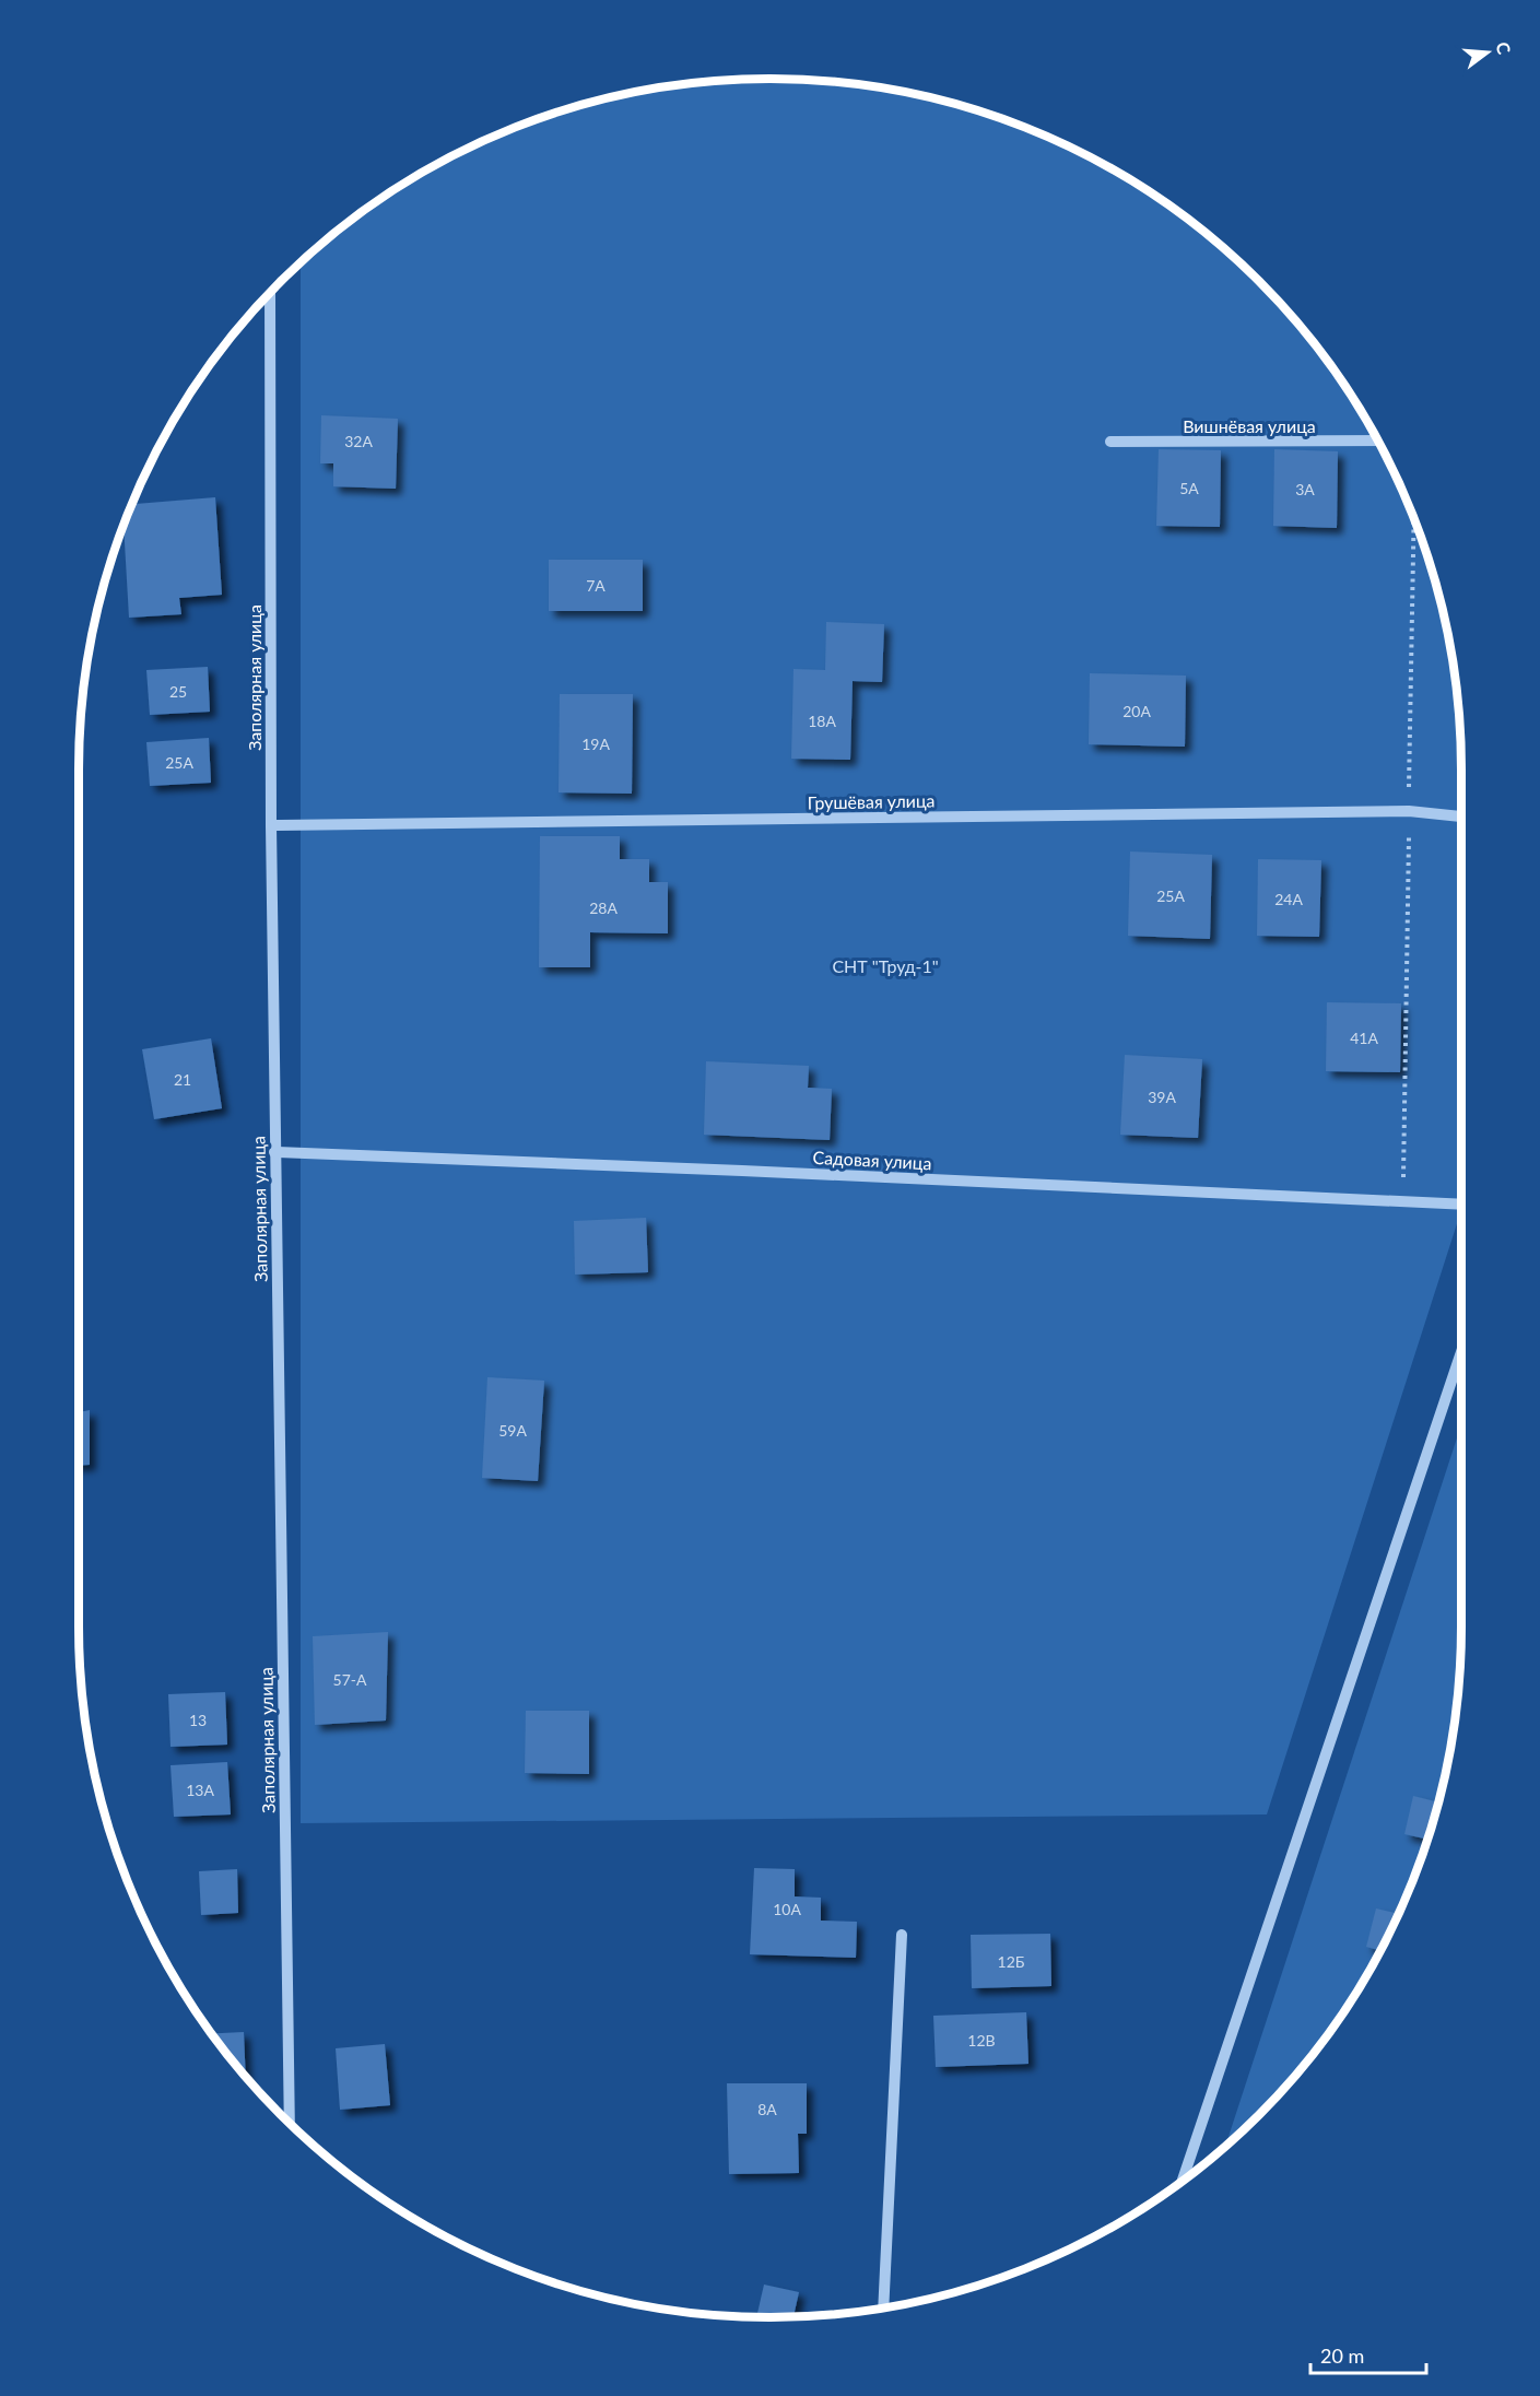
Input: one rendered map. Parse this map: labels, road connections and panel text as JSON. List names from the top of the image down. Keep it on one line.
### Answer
{"streets":{"street":["Вишнёвая улица","Заполярная улица","Грушёвая улица","Садовая улица"]},"crossings":[["Заполярная улица","Грушёвая улица"],["Заполярная улица","Садовая улица"]],"parks":["СНТ \"Труд-1\""],"house_numbers":["32А","5А","3А","7А","25","20А","18А","19А","25А","25А","24А","28А","41А","21","39А","59А","57-А","13","13А","10А","12Б","12В","8А"],"scale_bar":"20 m","north":"right"}
